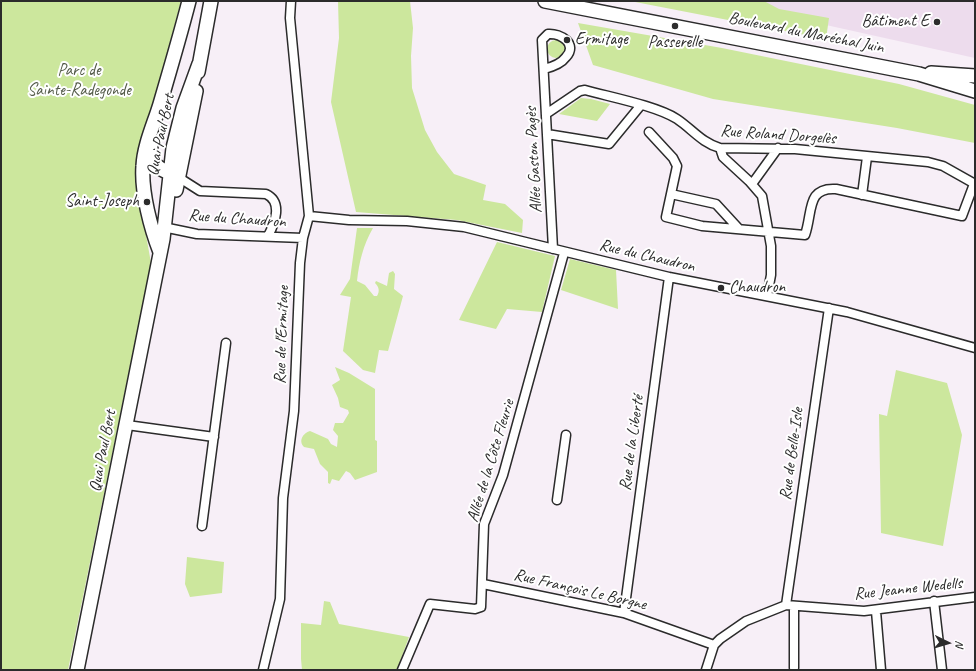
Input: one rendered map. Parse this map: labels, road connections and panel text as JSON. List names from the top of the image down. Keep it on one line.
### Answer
{"streets":{"main road":["Boulevard du Maréchal Juin","Quai Paul Bert"],"street":["Rue Roland Dorgelès","Allée Gaston Pagès","Rue du Chaudron","Rue de l'Ermitage","Rue de la Liberté","Rue de Belle-Isle","Allée de la Côte Fleurie","Rue Jeanne Wedells","Rue François Le Borgne"]},"crossings":[["Quai Paul Bert","Rue du Chaudron"],["Rue Roland Dorgelès","Allée Gaston Pagès"],["Allée Gaston Pagès","Rue du Chaudron"],["Rue du Chaudron","Rue de l'Ermitage"],["Rue du Chaudron","Rue de la Liberté"],["Rue du Chaudron","Rue de Belle-Isle"],["Rue du Chaudron","Allée de la Côte Fleurie"],["Rue de la Liberté","Rue François Le Borgne"],["Rue de Belle-Isle","Rue Jeanne Wedells"],["Allée de la Côte Fleurie","Rue François Le Borgne"],["Rue Jeanne Wedells","Rue François Le Borgne"]],"parks":["Parc de Sainte-Radegonde"],"places":["Bâtiment E","Passerelle","Ermitage","Saint-Joseph","Chaudron"],"north":"right"}
